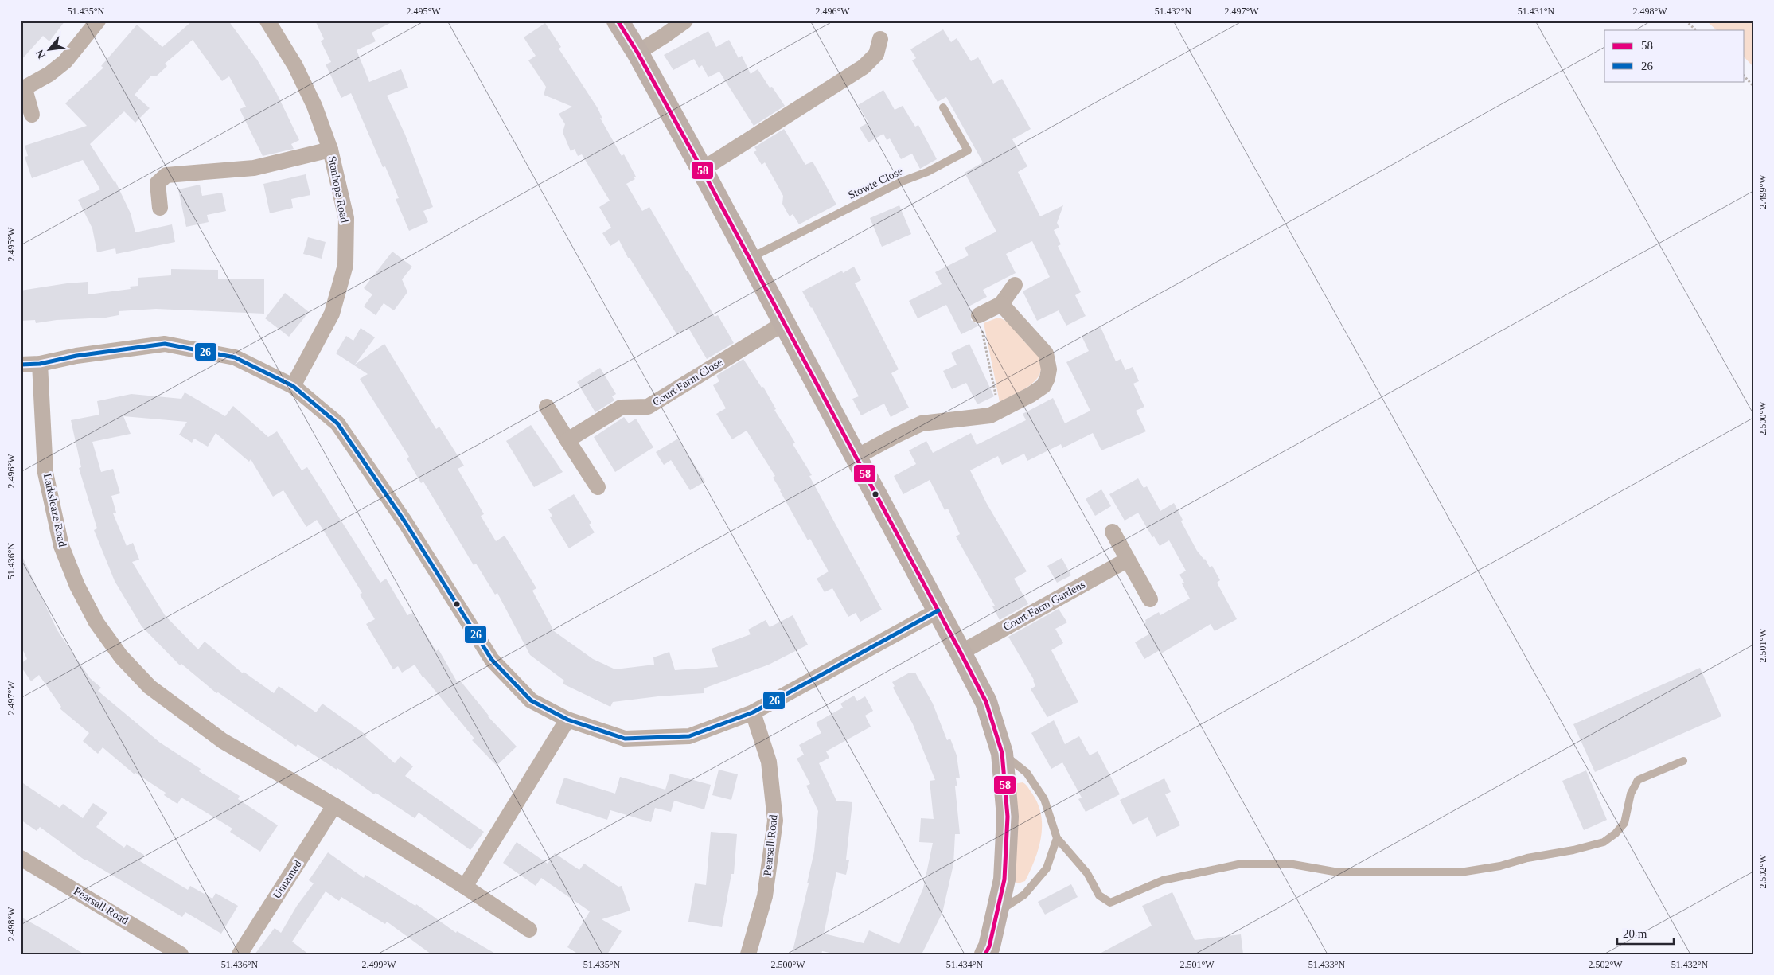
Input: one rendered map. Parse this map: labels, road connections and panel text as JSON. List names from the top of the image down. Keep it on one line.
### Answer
{"streets":{"street":["Stanhope Road","Court Farm Close","Larksleaze Road","Court Farm Gardens","Pearsall Road","Unnamed"],"lane":["Stowte Close"]},"crossings":[["Larksleaze Road","Unnamed"]],"lines":["transit line 58","transit line 26"],"legend":["58","26"],"scale_bar":"20 m","north":"bottom left","coordinates":["51.435°N","2.495°W","2.496°W","51.432°N","2.497°W","51.431°N","2.498°W","2.499°W","2.500°W","51.436°N","2.501°W","2.502°W","51.434°N","51.433°N"]}
